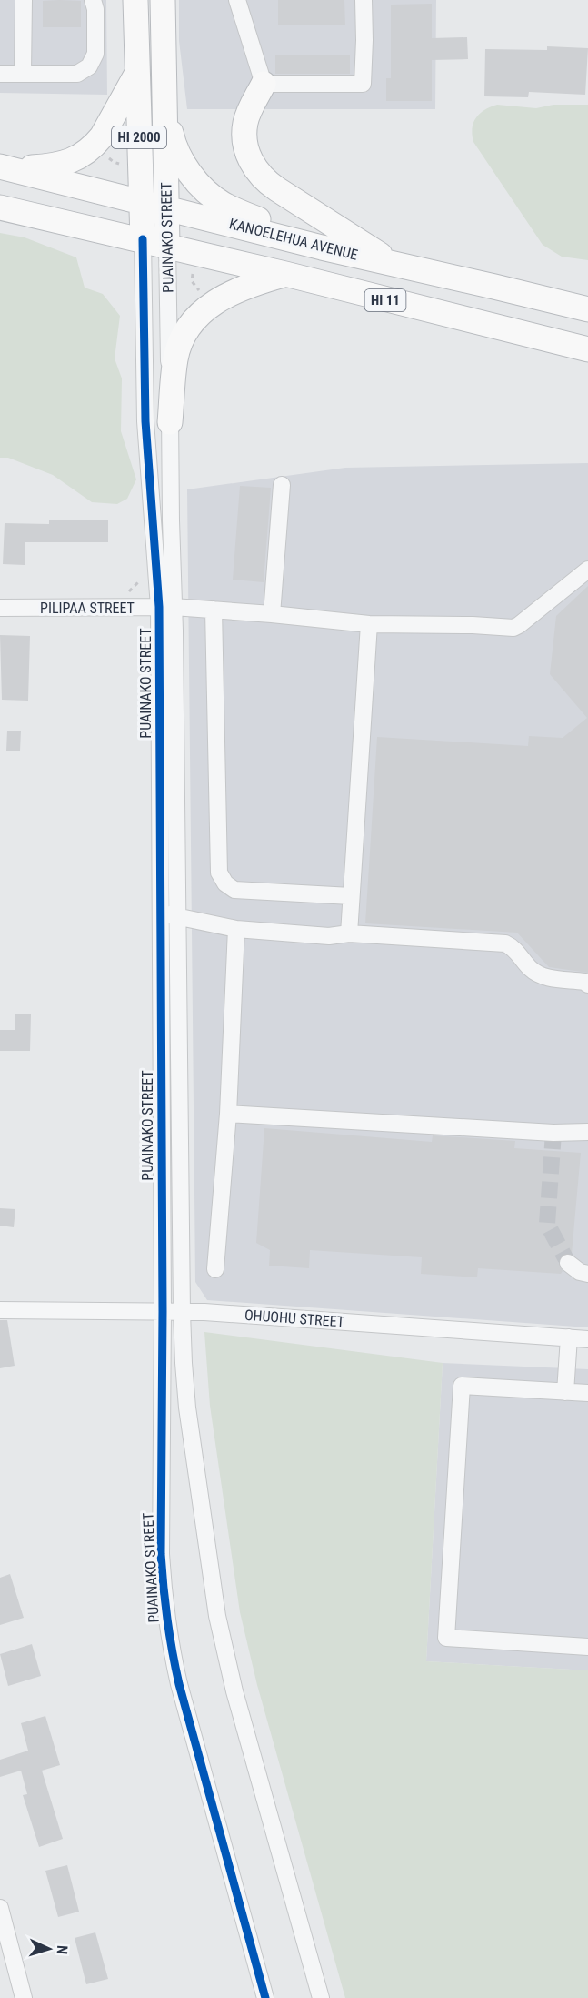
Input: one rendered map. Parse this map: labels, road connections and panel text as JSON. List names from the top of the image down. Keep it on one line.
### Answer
{"streets":{"highway":["HI 2000","PUAINAKO STREET","KANOELEHUA AVENUE","HI 11"],"street":["PILIPAA STREET","OHUOHU STREET"]},"crossings":[["PUAINAKO STREET","KANOELEHUA AVENUE"],["PUAINAKO STREET","HI 11"],["PUAINAKO STREET","PILIPAA STREET"],["PUAINAKO STREET","OHUOHU STREET"]],"north":"right"}
